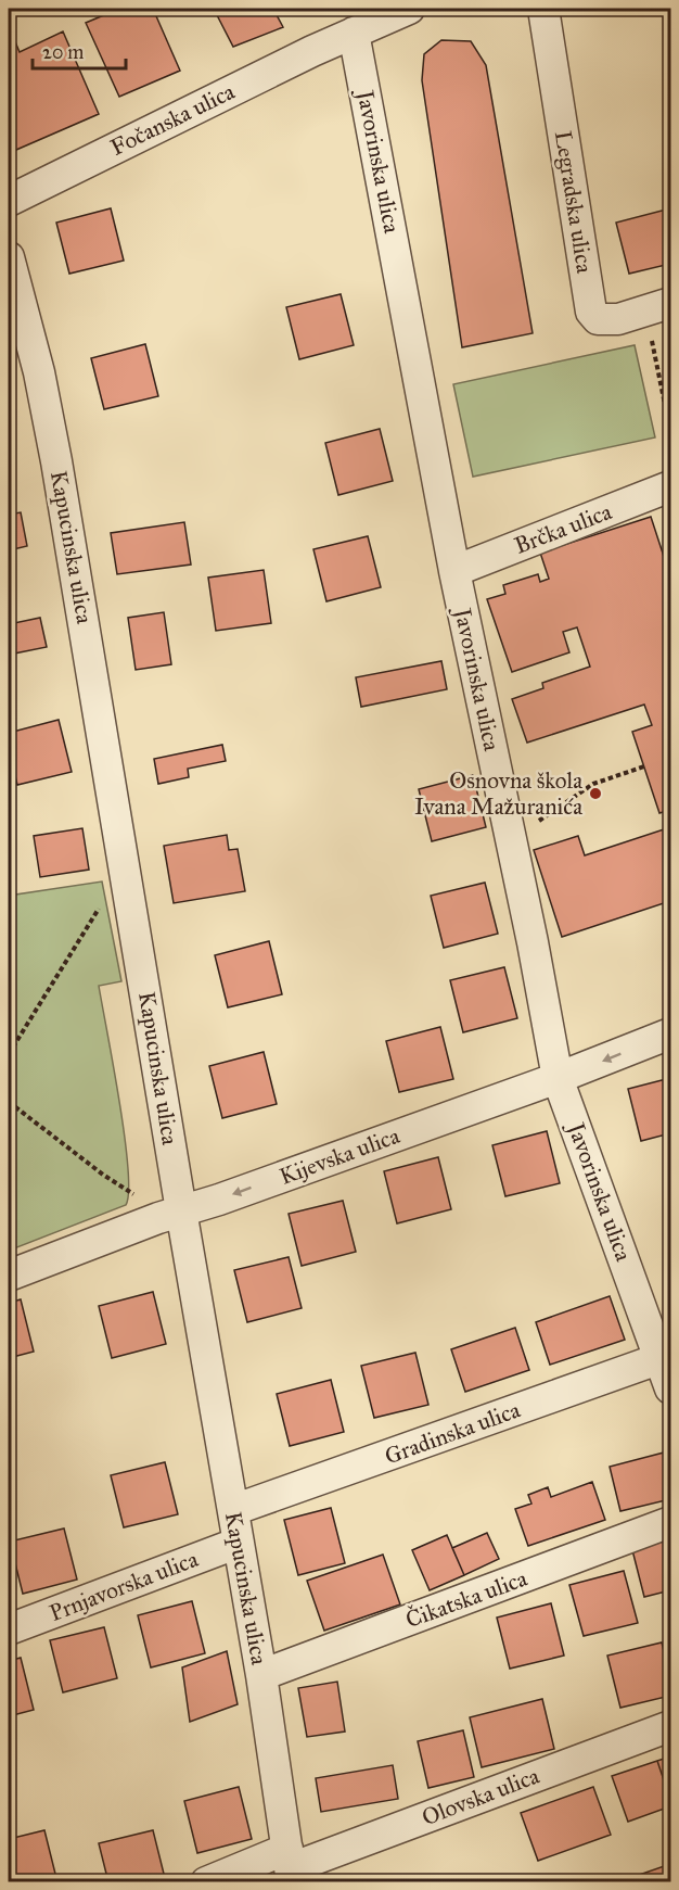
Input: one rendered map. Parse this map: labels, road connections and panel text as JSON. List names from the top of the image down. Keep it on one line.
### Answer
{"streets":{"street":["Fočanska ulica","Javorinska ulica","Legradska ulica","Brčka ulica","Kapucinska ulica","Kijevska ulica","Gradinska ulica","Prnjavorska ulica","Čikatska ulica","Olovska ulica"]},"crossings":[["Fočanska ulica","Javorinska ulica"],["Javorinska ulica","Brčka ulica"],["Javorinska ulica","Kijevska ulica"],["Javorinska ulica","Gradinska ulica"],["Kapucinska ulica","Kijevska ulica"],["Kapucinska ulica","Gradinska ulica"],["Kapucinska ulica","Prnjavorska ulica"],["Kapucinska ulica","Čikatska ulica"],["Kapucinska ulica","Olovska ulica"]],"one_way":["Kijevska ulica"],"places":["Osnovna škola Ivana Mažuranića"],"scale_bar":"20 m"}
